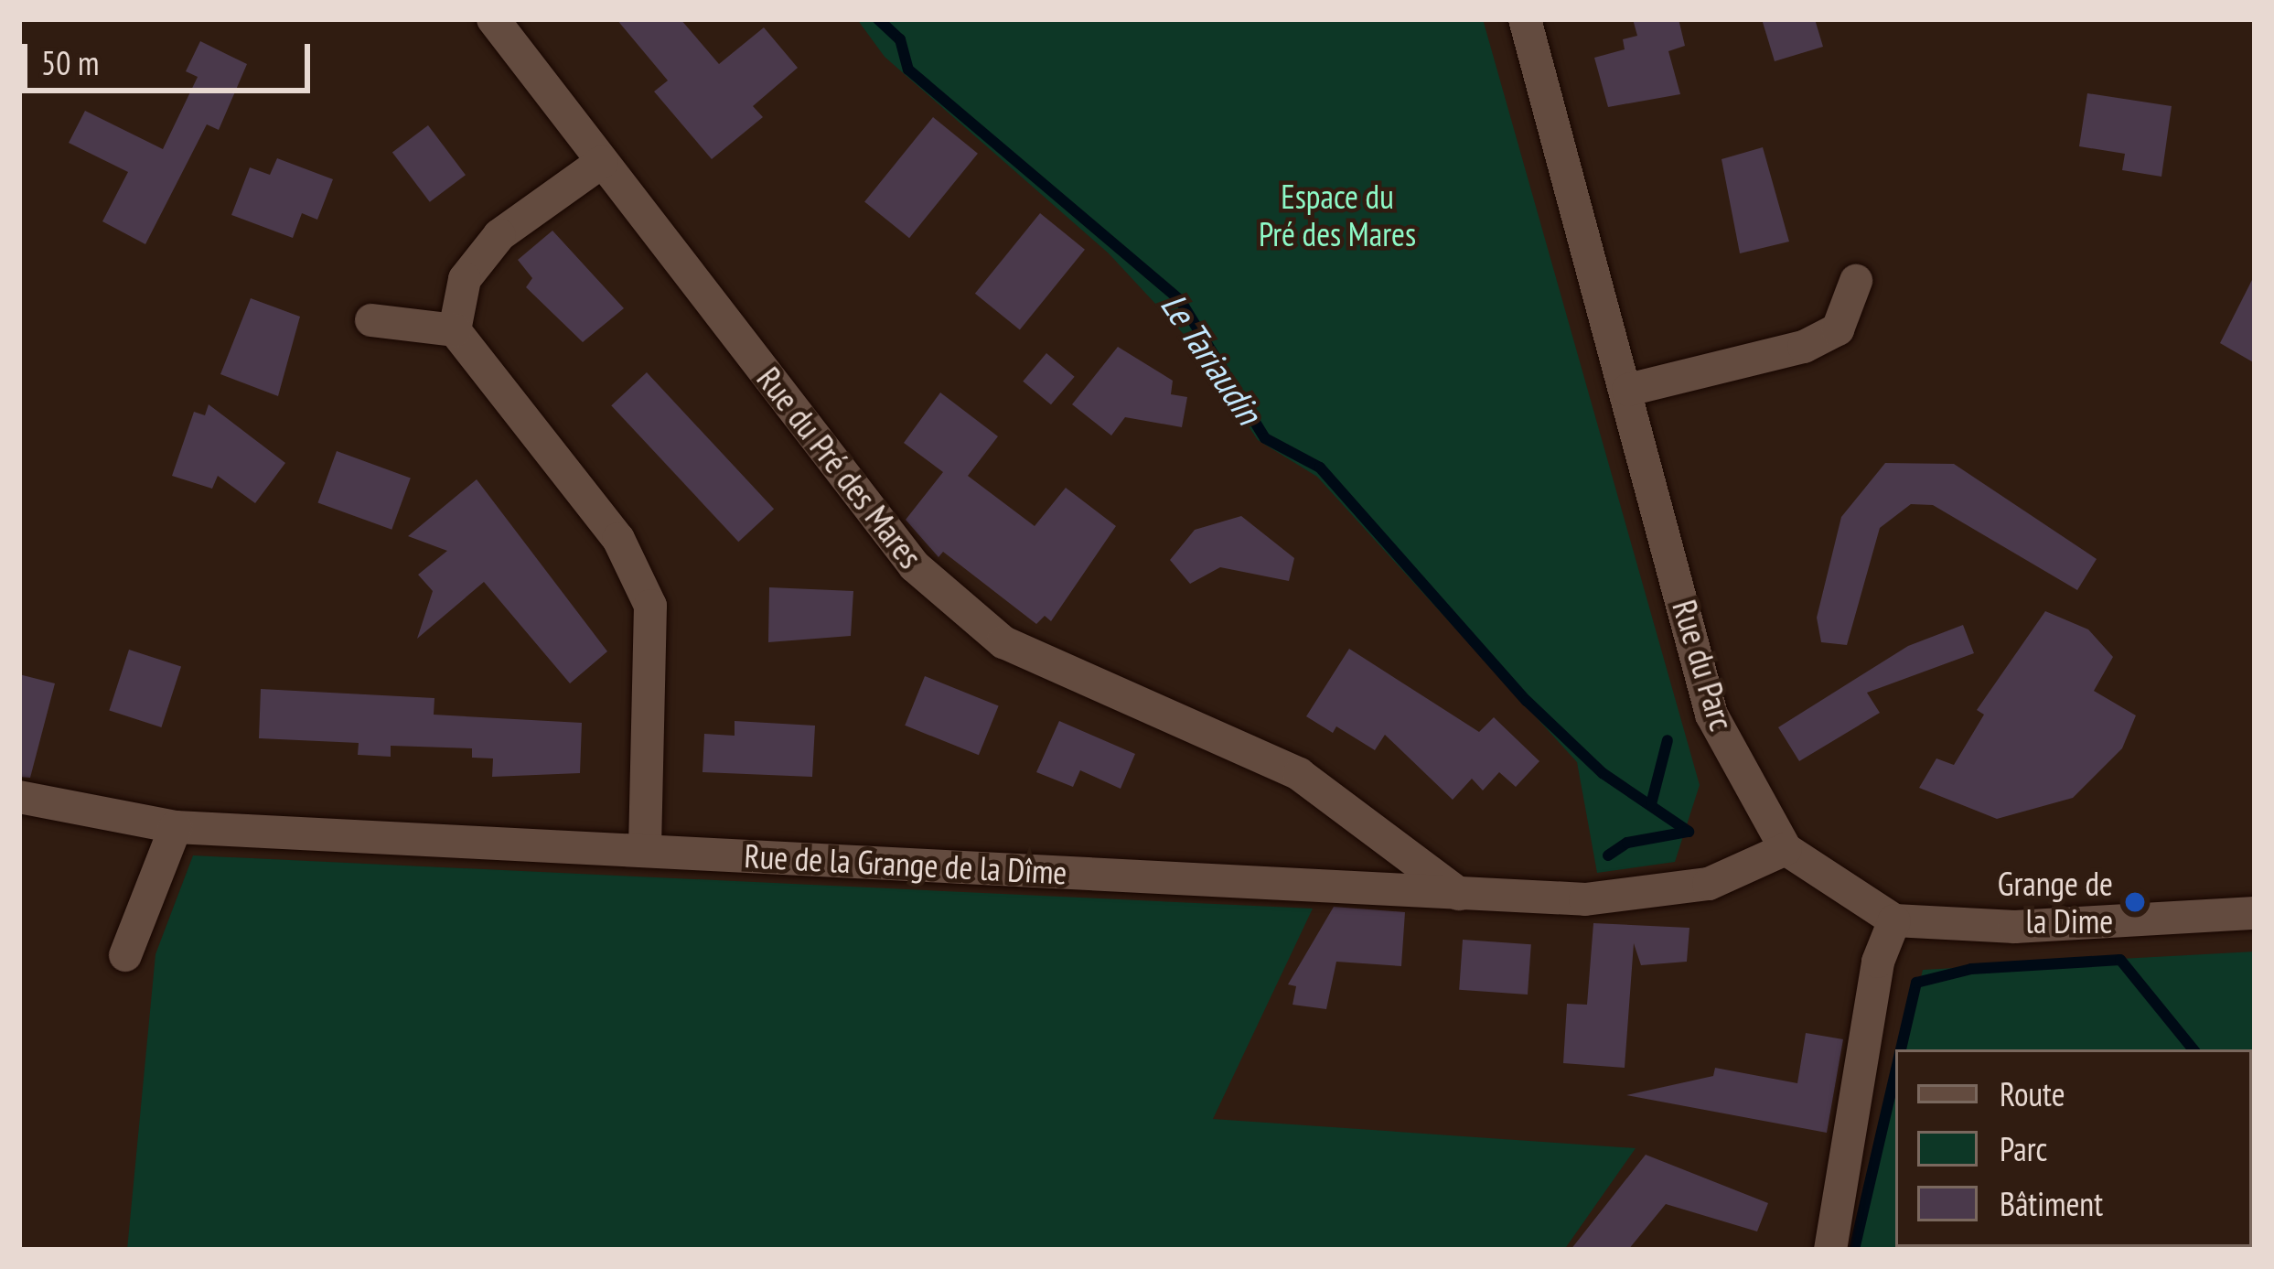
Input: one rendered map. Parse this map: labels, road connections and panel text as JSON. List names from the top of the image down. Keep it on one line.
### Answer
{"streets":{"street":["Rue du Pré des Mares","Rue du Parc","Rue de la Grange de la Dîme"]},"crossings":[["Rue du Pré des Mares","Rue de la Grange de la Dîme"],["Rue du Parc","Rue de la Grange de la Dîme"]],"water":["Le Tariaudin"],"parks":["Espace du Pré des Mares"],"places":["Grange de la Dime"],"legend":["Route","Parc","Bâtiment"],"scale_bar":"50 m"}
